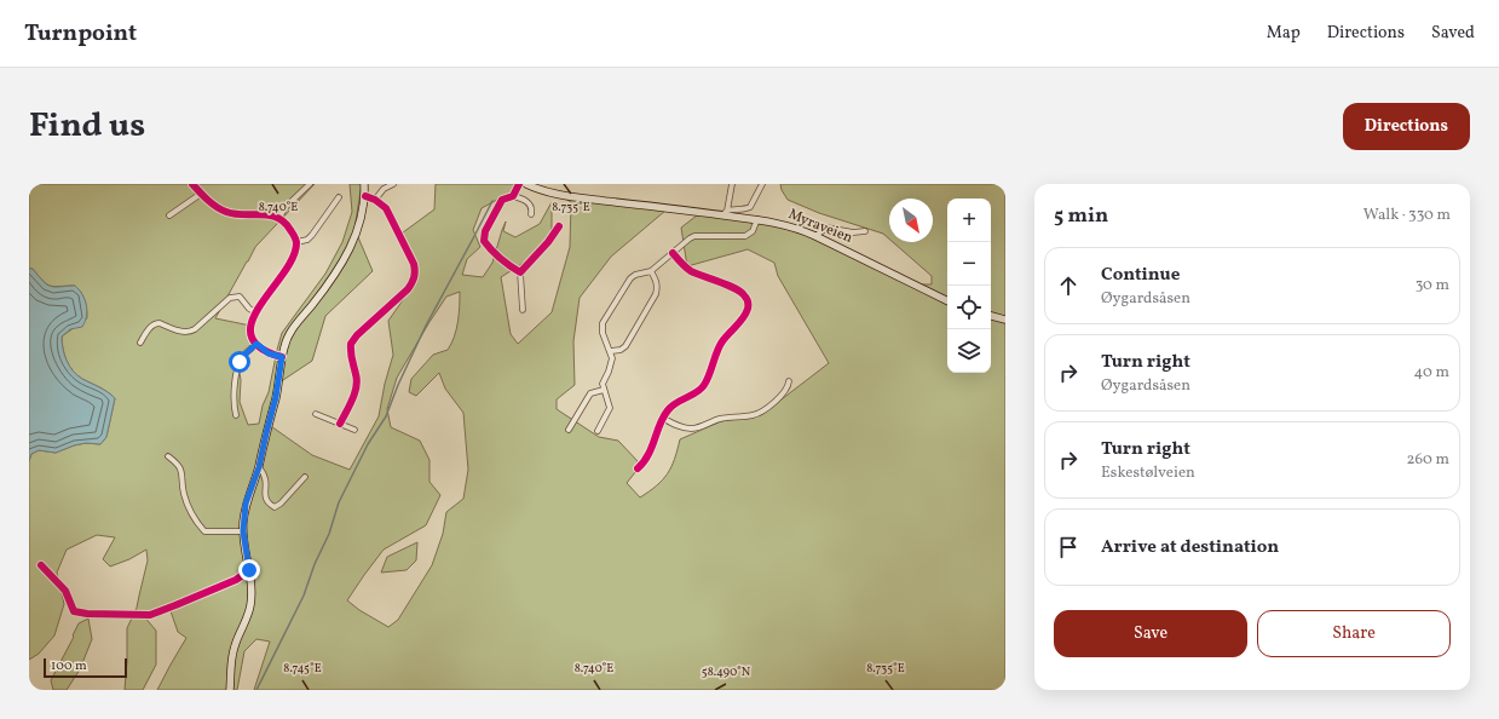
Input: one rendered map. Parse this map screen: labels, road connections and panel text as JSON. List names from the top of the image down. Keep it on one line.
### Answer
{"streets":{"main road":["Myraveien"]},"scale_bar":"100 m","north":"bottom right","page":{"header":"Turnpoint","nav":["Map","Directions","Saved"],"title":"Find us","buttons":["Directions",["Save","Share"]],"heading":["5 min","Walk · 330 m"],"map_buttons":["+","−"],"list":[["Continue","Øygardsåsen","30 m"],["Turn right","Øygardsåsen","40 m"],["Turn right","Eskestølveien","260 m"],"Arrive at destination"],"scale":"100 m"},"coordinates":["8.740°E","8.735°E","8.745°E","58.490°N"]}
